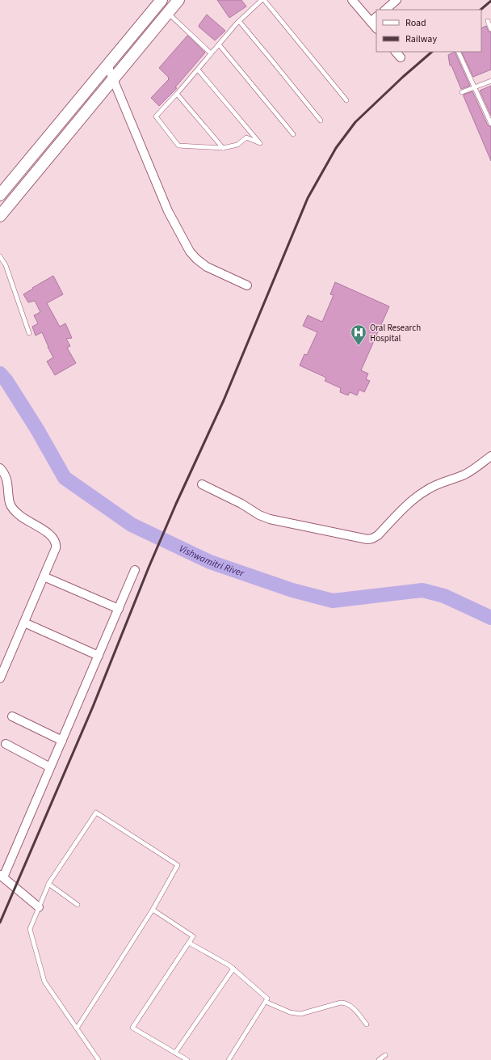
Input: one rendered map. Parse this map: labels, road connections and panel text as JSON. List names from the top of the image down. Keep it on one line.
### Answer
{"water":["Vishwamitri River"],"places":{"hospital":["Oral Research Hospital"]},"legend":["Road","Railway"]}
